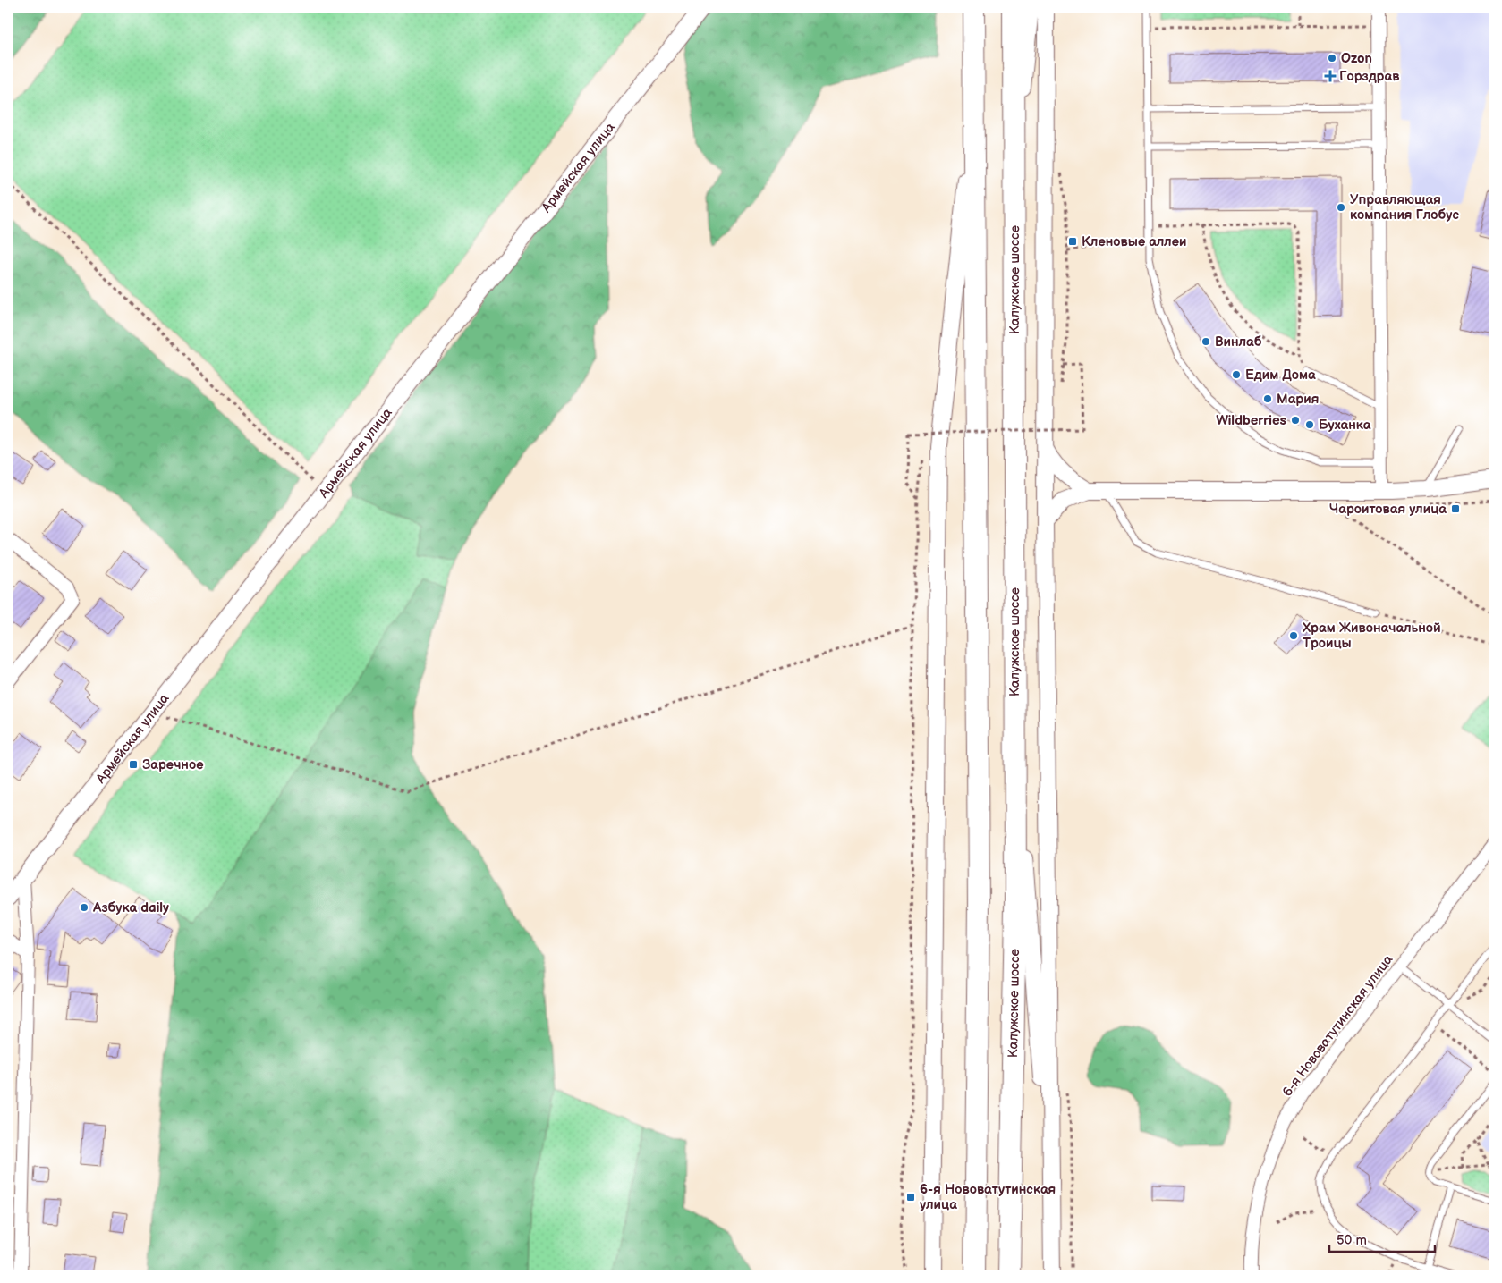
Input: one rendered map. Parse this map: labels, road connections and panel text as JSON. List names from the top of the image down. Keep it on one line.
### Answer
{"streets":{"highway":["Калужское шоссе"],"street":["Армейская улица","6-я Нововатутинская улица"]},"places":{"other":["Ozon","Управляющая компания Глобус","Винлаб","Едим Дома","Мария","Wildberries","Буханка","Храм Живоначальной Троицы","Азбука daily"],"health":["Горздрав"],"transit":["Кленовые аллеи","Чароитовая улица","Заречное","6-я Нововатутинская улица"]},"scale_bar":"50 m"}
